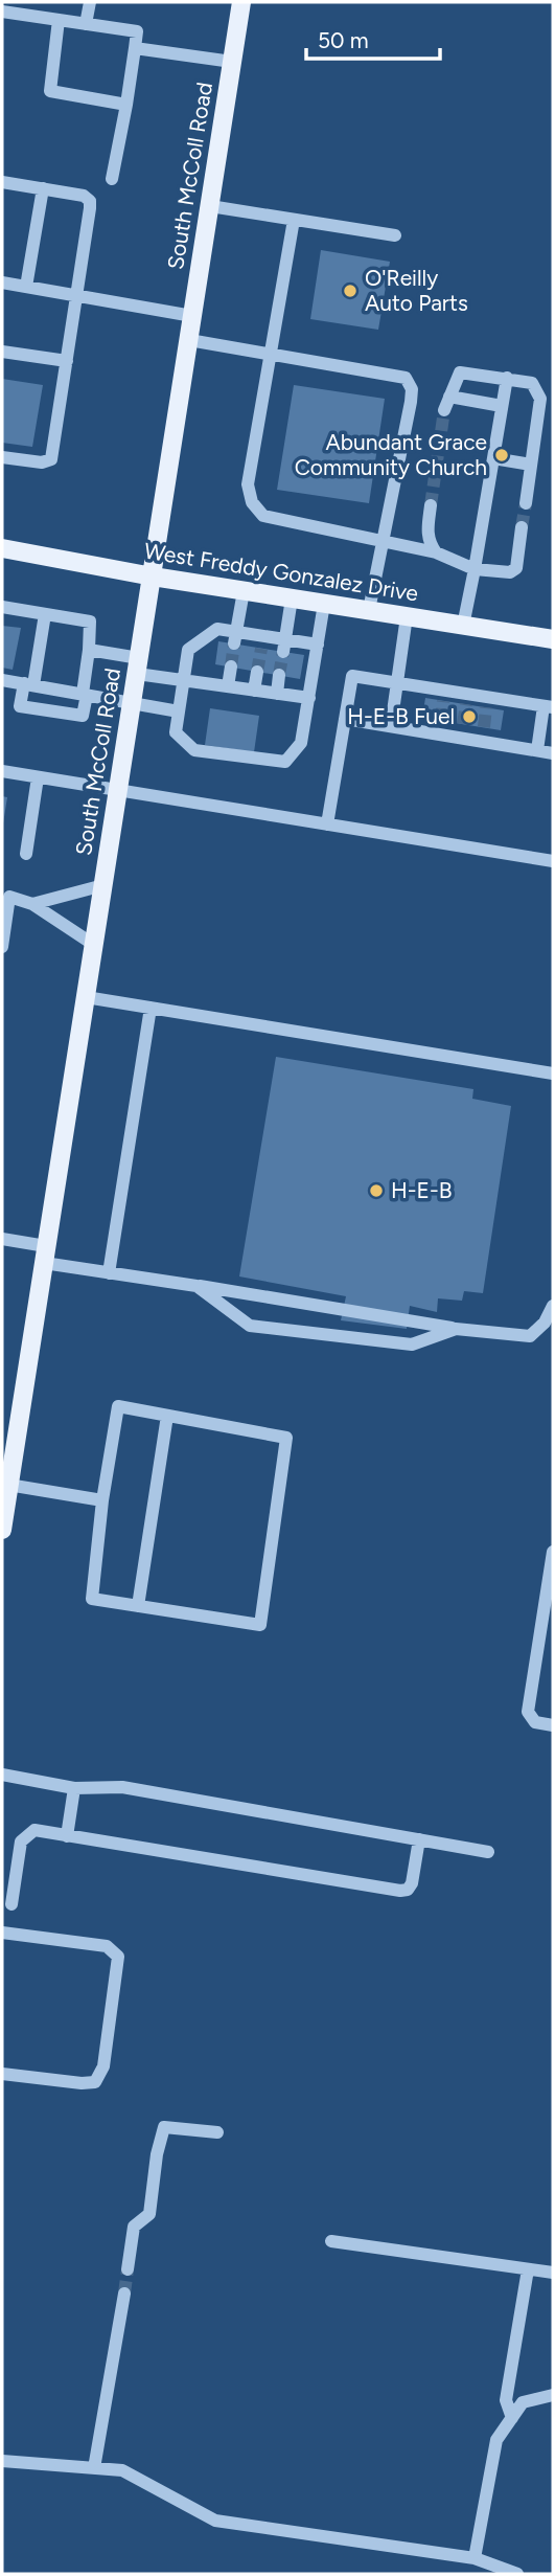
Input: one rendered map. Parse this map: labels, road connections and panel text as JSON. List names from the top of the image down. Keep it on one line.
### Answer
{"streets":{"main road":["South McColl Road","West Freddy Gonzalez Drive"]},"crossings":[["South McColl Road","West Freddy Gonzalez Drive"]],"places":["O'Reilly Auto Parts","Abundant Grace Community Church","H-E-B Fuel","H-E-B"],"scale_bar":"50 m"}
